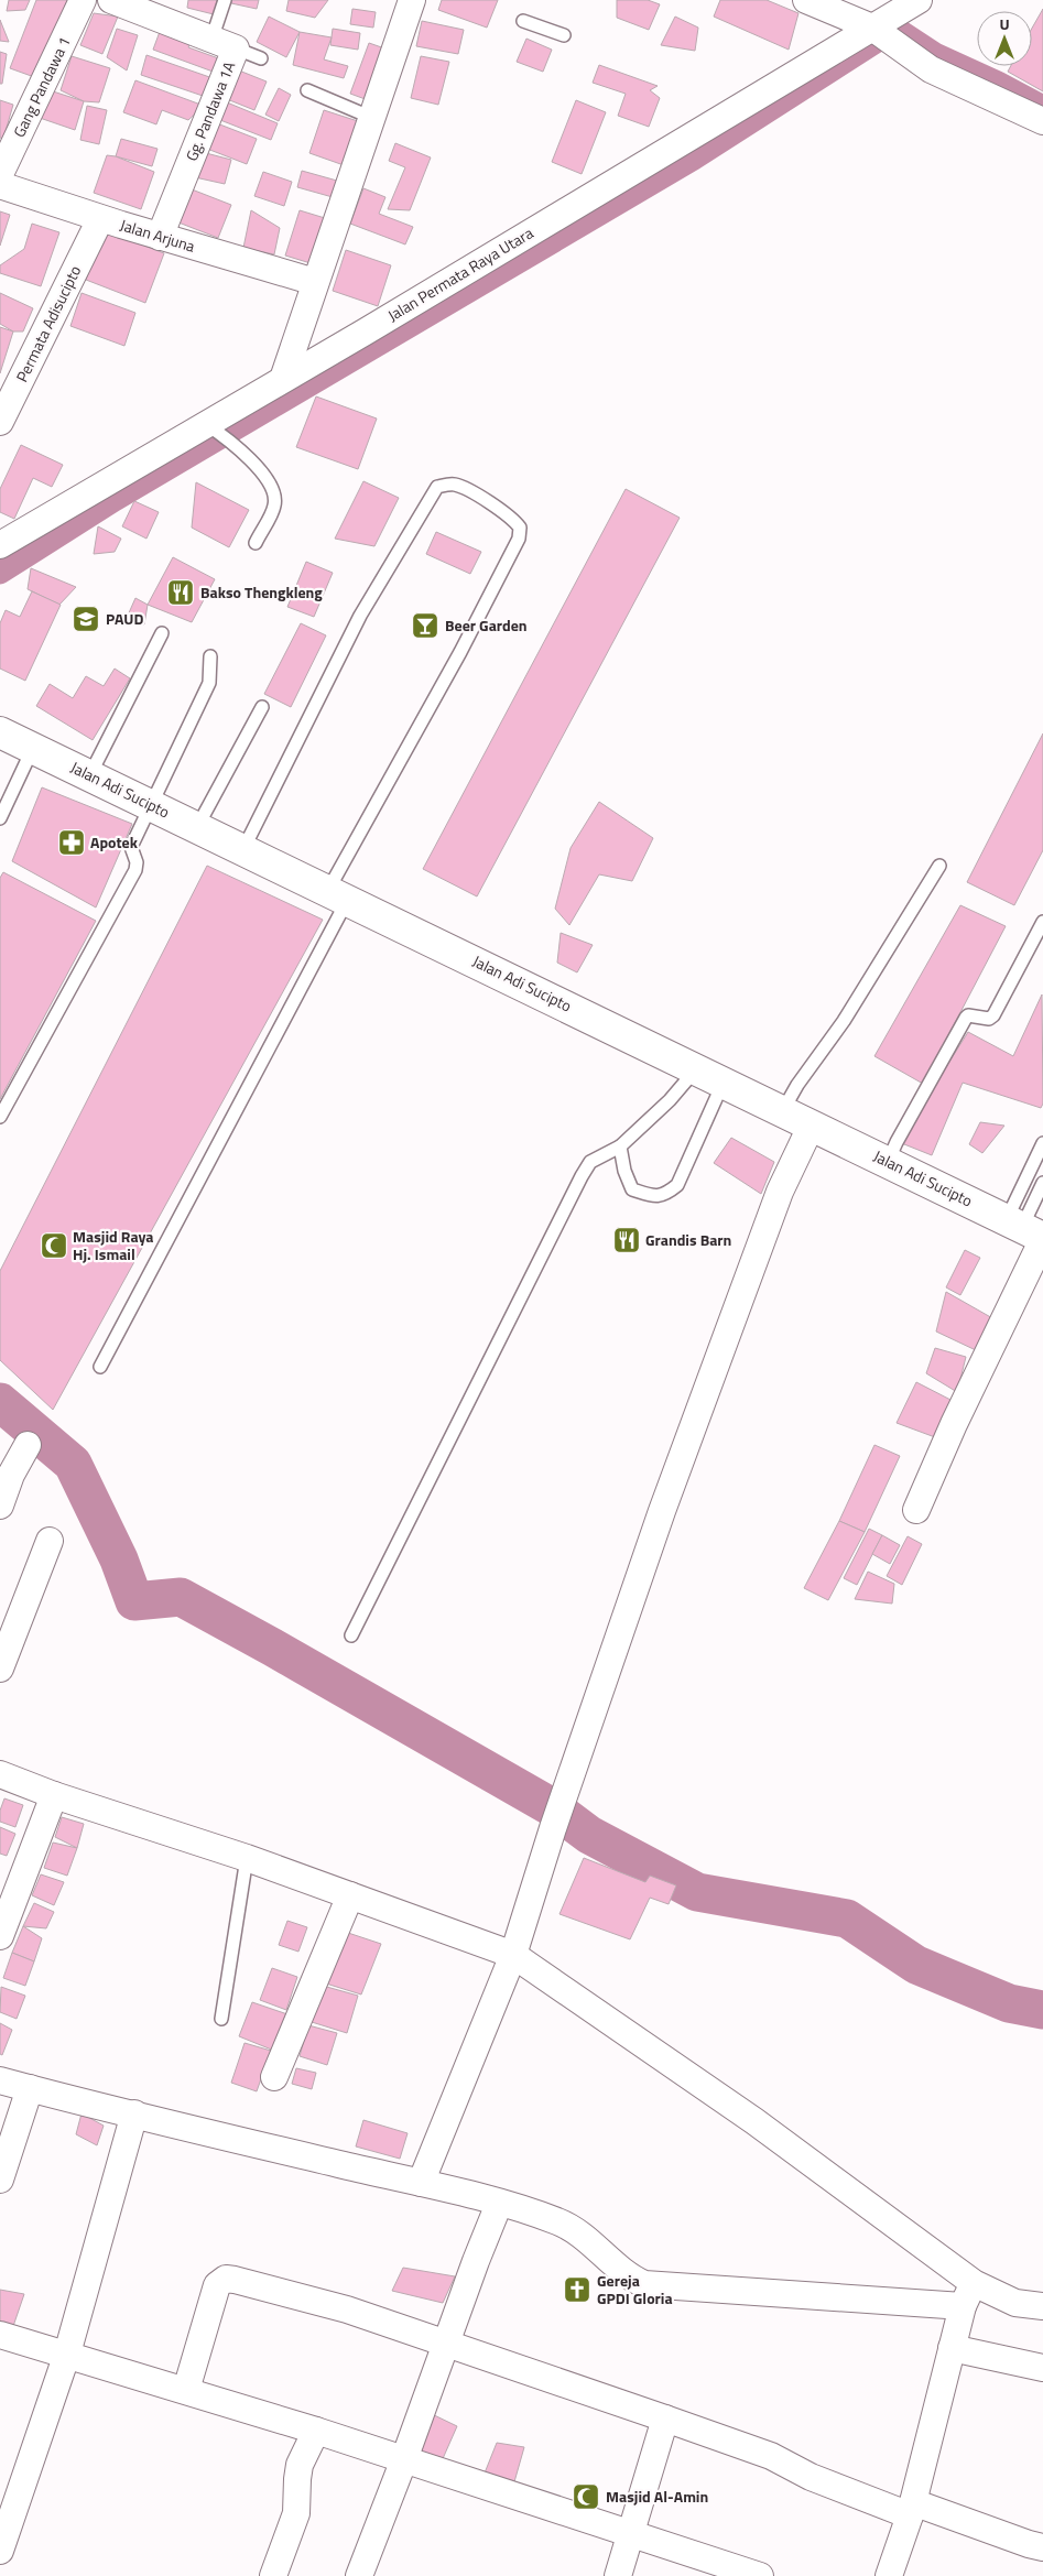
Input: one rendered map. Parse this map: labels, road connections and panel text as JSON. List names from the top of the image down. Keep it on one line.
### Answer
{"streets":{"highway":["Jalan Adi Sucipto"],"street":["Gang Pandawa 1","Gg. Pandawa 1A","Jalan Arjuna","Jalan Permata Raya Utara","Permata Adisucipto"]},"crossings":[["Gg. Pandawa 1A","Jalan Arjuna"]],"places":{"restaurant":["Bakso Thengkleng","Grandis Barn"],"school or university":["PAUD"],"bar":["Beer Garden"],"pharmacy":["Apotek"],"mosque":["Masjid Raya Hj. Ismail","Masjid Al-Amin"],"church":["Gereja GPDI Gloria"]},"north":"top"}
